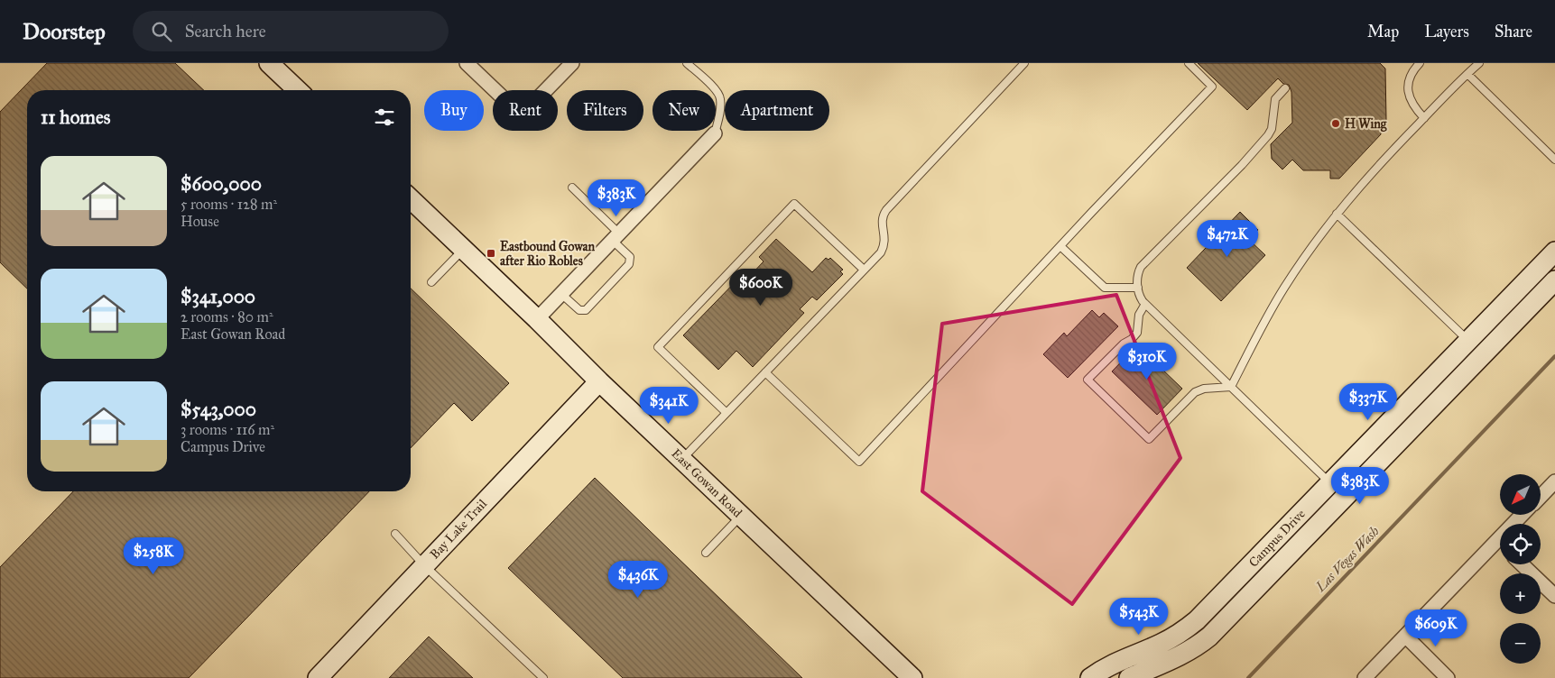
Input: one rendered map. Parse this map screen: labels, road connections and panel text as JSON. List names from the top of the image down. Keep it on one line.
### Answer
{"streets":{"street":["East Gowan Road","Bay Lake Trail","Campus Drive"]},"crossings":[["East Gowan Road","Bay Lake Trail"]],"water":["Las Vegas Wash"],"places":{"other":["H Wing"],"transit":["Eastbound Gowan after Rio Robles"]},"north":"bottom left","page":{"header":"Doorstep","search":"Search here","nav":["Map","Layers","Share"],"chip":["Buy","Rent","Filters","New","Apartment"],"heading":"11 homes","list":[{"name":"$600,000","note":"5 rooms · 128 m² · House"},{"name":"$341,000","note":"2 rooms · 80 m² · East Gowan Road"},{"name":"$543,000","note":"3 rooms · 116 m² · Campus Drive"}],"price":["$383K","$472K","$600K","$310K","$337K","$341K","$383K","$258K","$436K","$543K","$609K"],"map_buttons":["+","−"]}}
